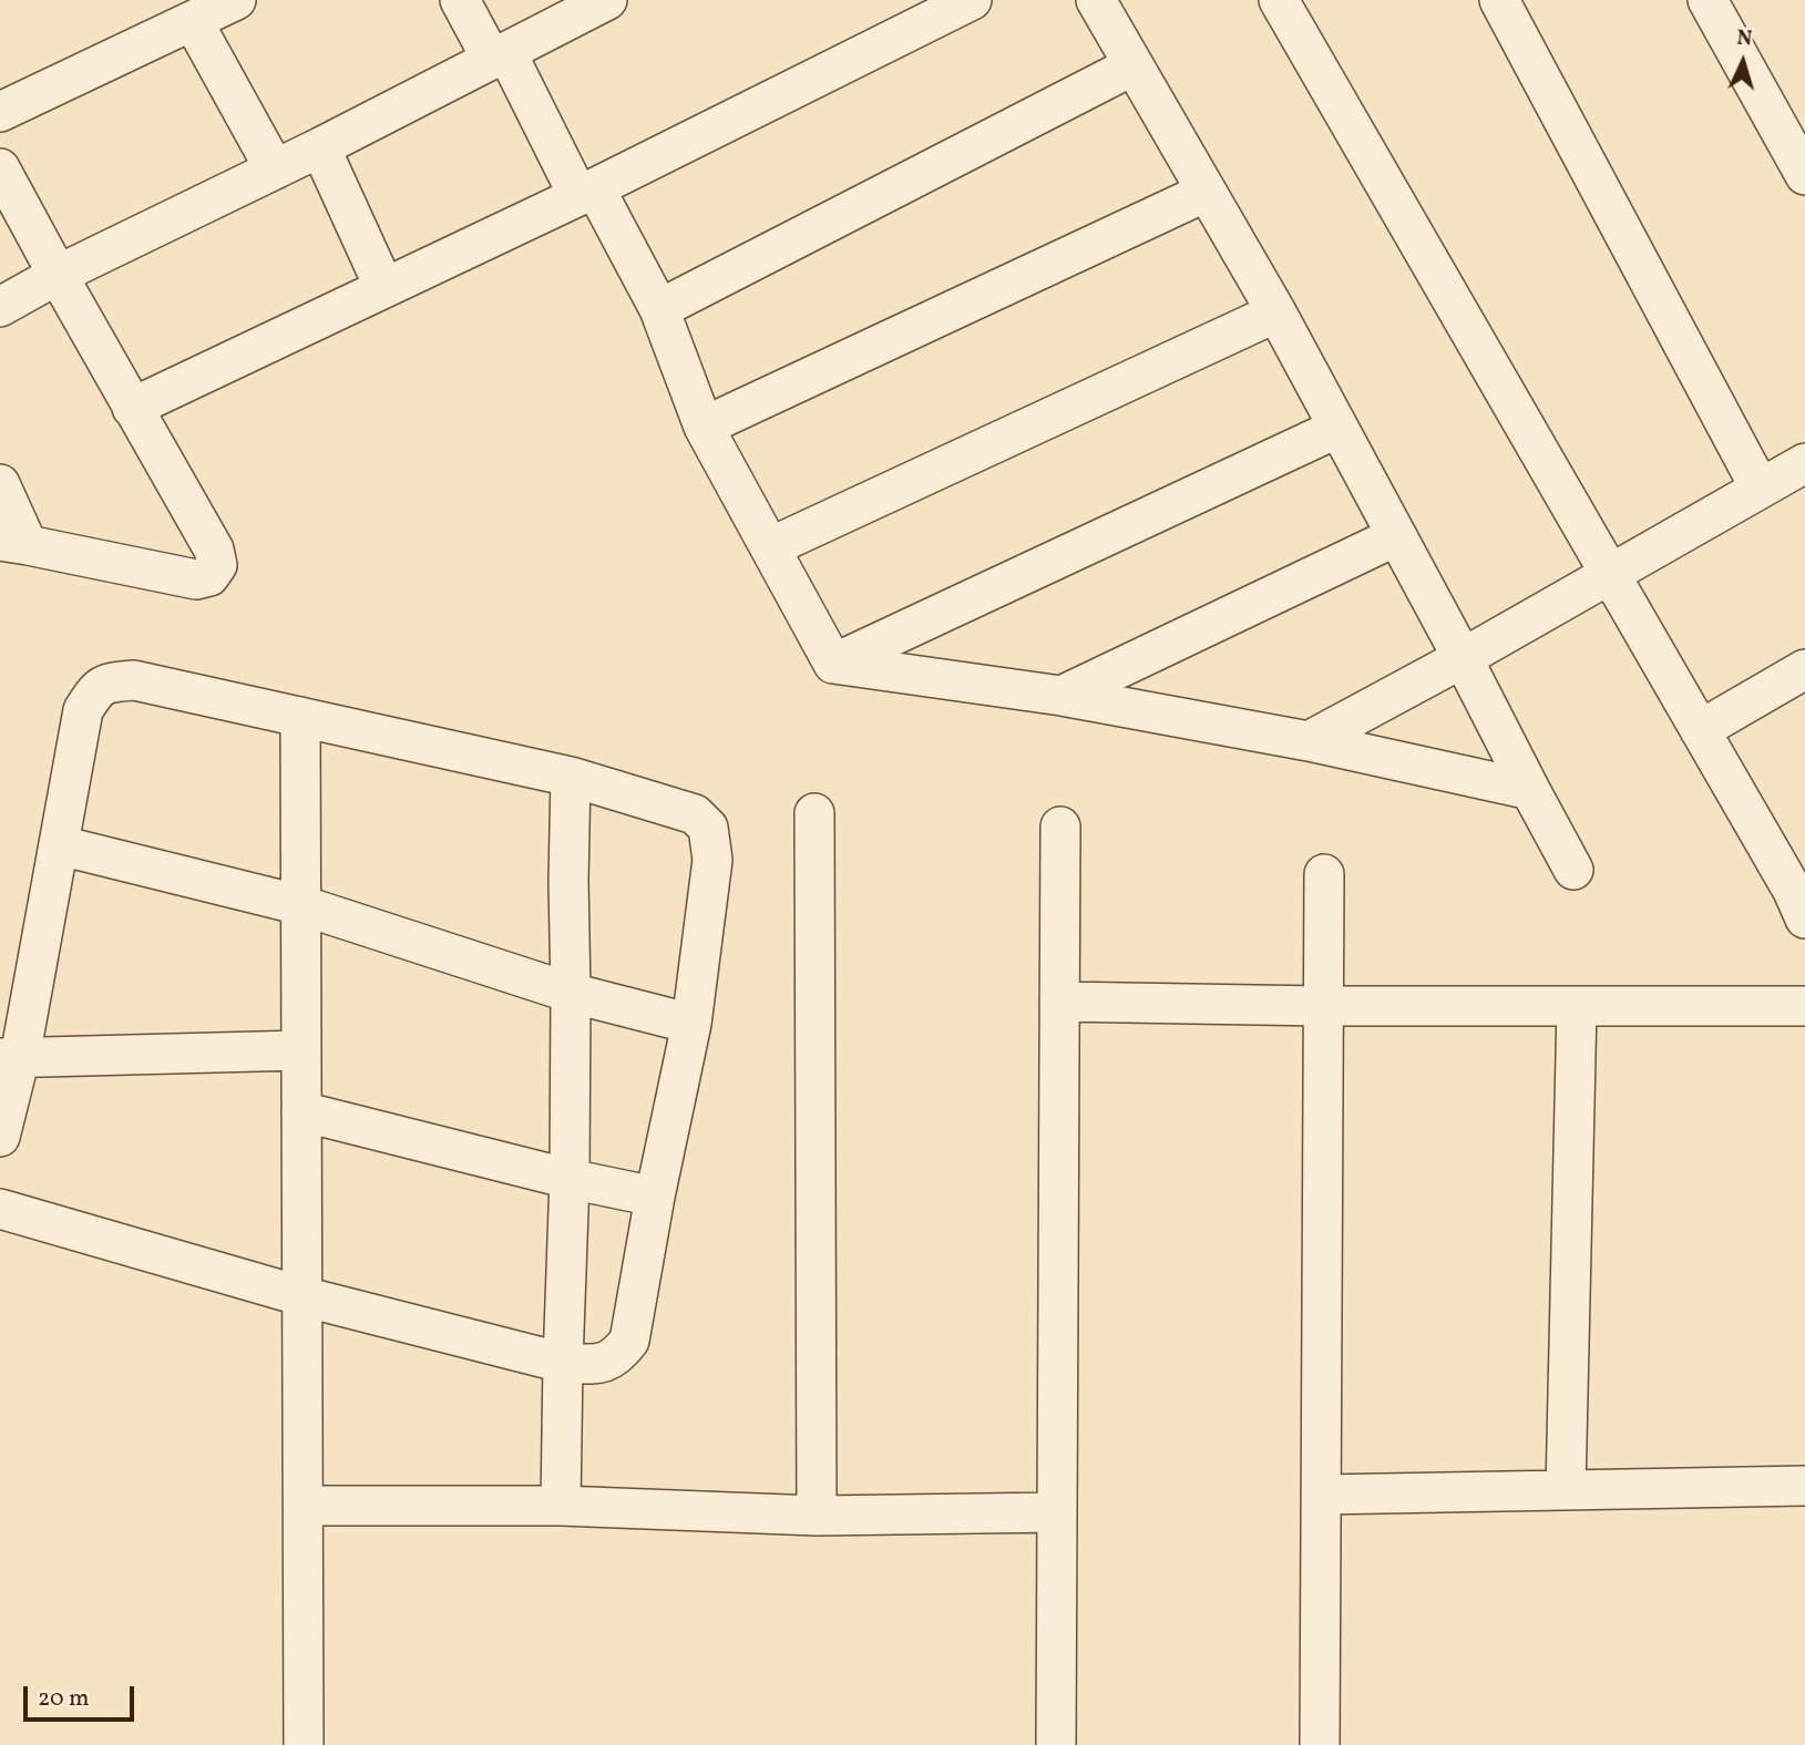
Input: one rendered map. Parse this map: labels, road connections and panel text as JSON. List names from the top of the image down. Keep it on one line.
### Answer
{"scale_bar":"20 m","north":"top"}
